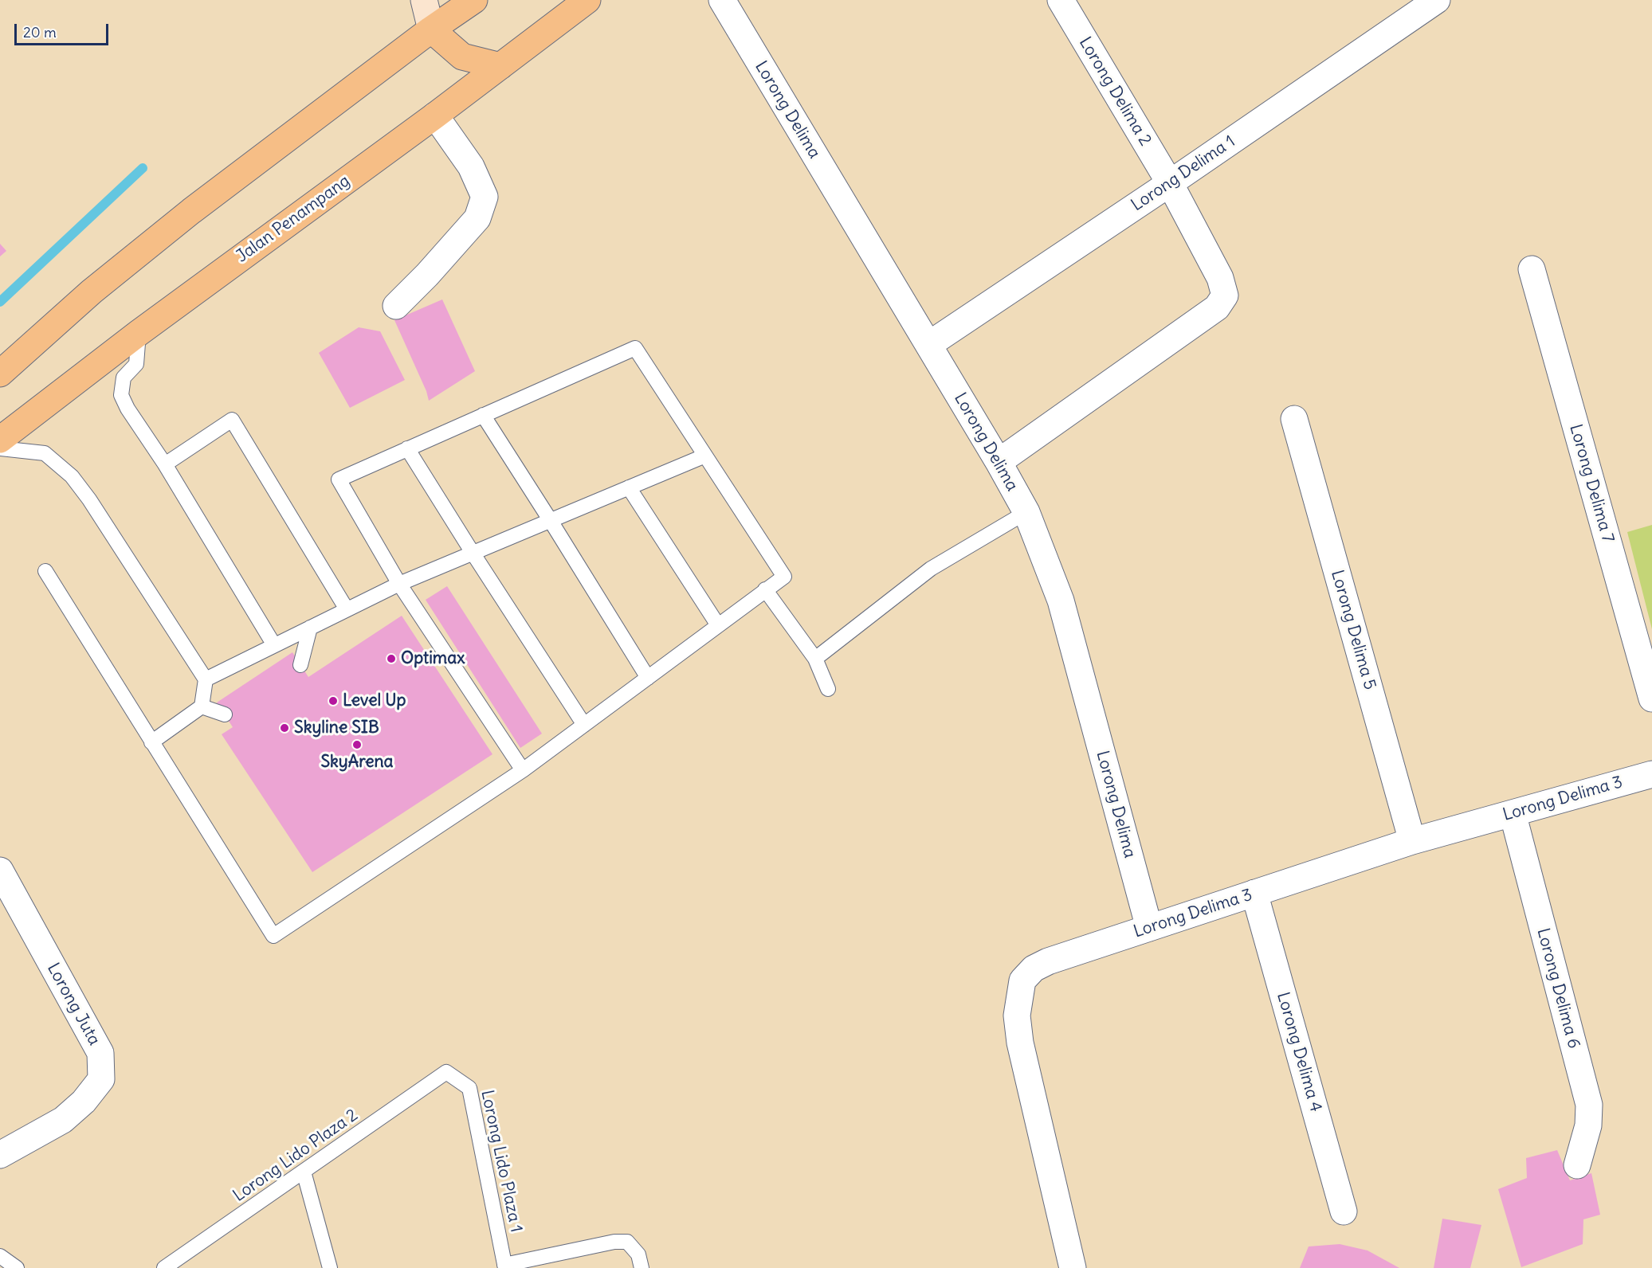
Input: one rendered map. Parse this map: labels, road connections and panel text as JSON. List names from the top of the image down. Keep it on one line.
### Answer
{"streets":{"main road":["Jalan Penampang"],"street":["Lorong Delima 2","Lorong Delima","Lorong Delima 1","Lorong Delima 7","Lorong Delima 5","Lorong Delima 3","Lorong Delima 6","Lorong Juta","Lorong Delima 4"],"lane":["Lorong Lido Plaza 2","Lorong Lido Plaza 1"]},"crossings":[["Lorong Delima 2","Lorong Delima"],["Lorong Delima 2","Lorong Delima 1"],["Lorong Delima","Lorong Delima 1"],["Lorong Delima","Lorong Delima 3"],["Lorong Delima 5","Lorong Delima 3"],["Lorong Delima 3","Lorong Delima 6"],["Lorong Delima 3","Lorong Delima 4"],["Lorong Lido Plaza 2","Lorong Lido Plaza 1"]],"places":["Optimax","Level Up","Skyline SIB","SkyArena"],"scale_bar":"20 m"}
